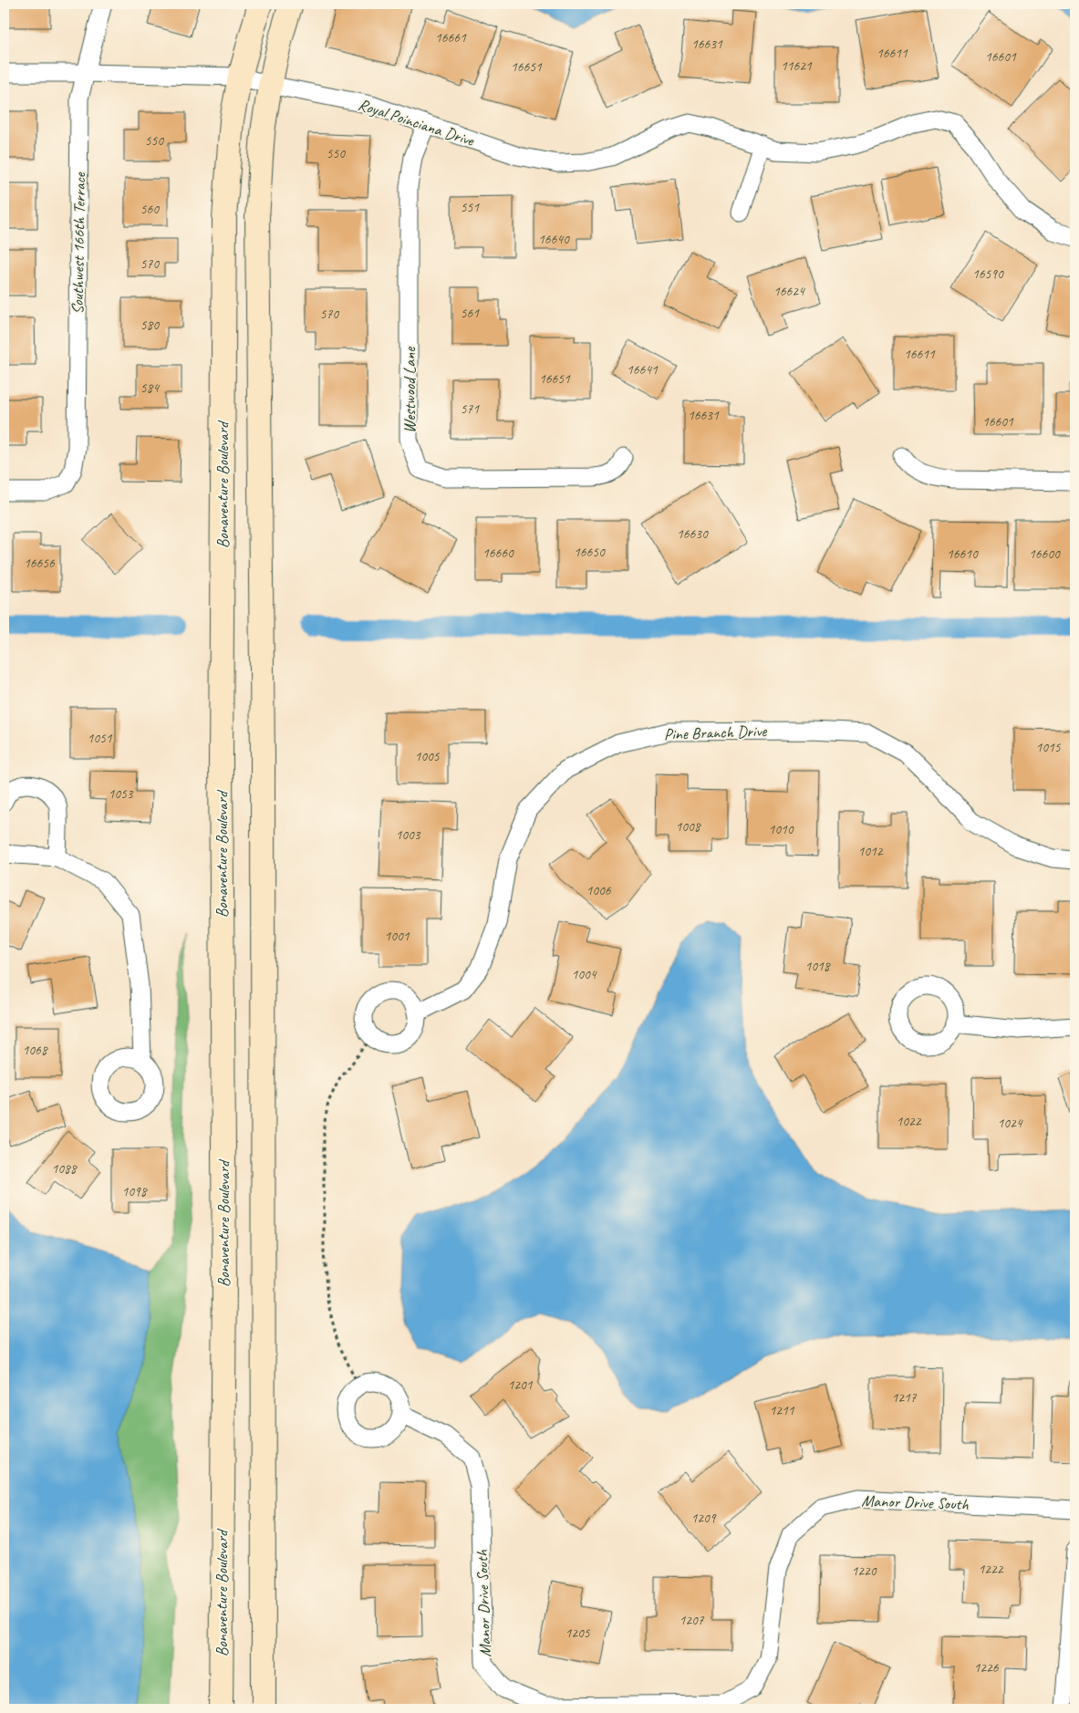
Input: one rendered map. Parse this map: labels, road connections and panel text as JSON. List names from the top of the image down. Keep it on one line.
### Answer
{"streets":{"main road":["Bonaventure Boulevard"],"street":["Royal Poinciana Drive","Southwest 166th Terrace","Westwood Lane","Pine Branch Drive","Manor Drive South"]},"crossings":[["Royal Poinciana Drive","Southwest 166th Terrace"],["Royal Poinciana Drive","Westwood Lane"],["Royal Poinciana Drive","Bonaventure Boulevard"]],"house_numbers":["16661","16631","16611","16601","11621","16651","550","550","551","560","16640","570","16590","16624","561","570","580","16611","16641","16651","584","571","16631","16601","16630","16650","16660","16610","16600","16656","1051","1015","1005","1053","1008","1010","1003","1012","1006","1001","1018","1004","1068","1022","1024","1088","1098","1201","1217","1211","1209","1222","1220","1207","1205","1226"]}
